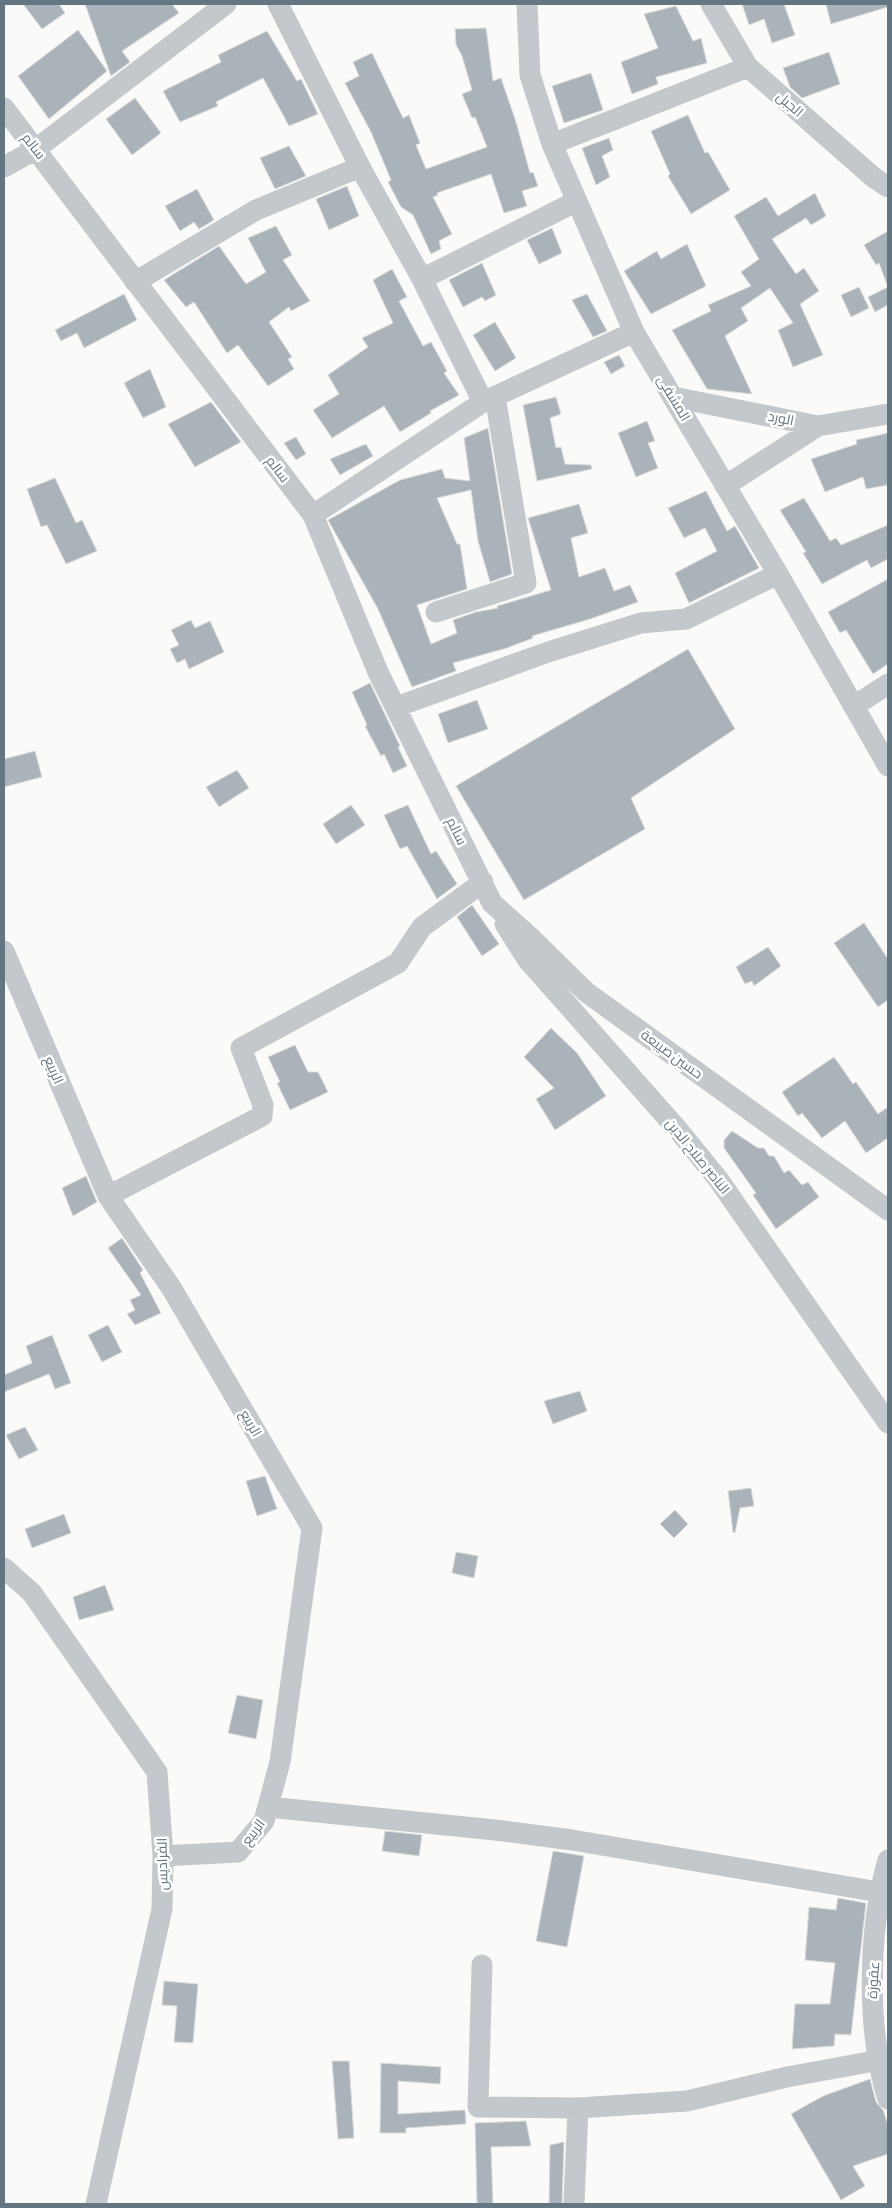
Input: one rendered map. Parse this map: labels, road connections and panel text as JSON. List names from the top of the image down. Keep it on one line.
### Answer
{"streets":{"street":["الجبل","سالم","المشفى","الورد","حسين صيبعة","الربيع","الناصر صلاح الدين","الفراديس","عقوزة"]},"crossings":[["سالم","حسين صيبعة"],["المشفى","الورد"],["حسين صيبعة","الناصر صلاح الدين"],["الربيع","الفراديس"]]}
